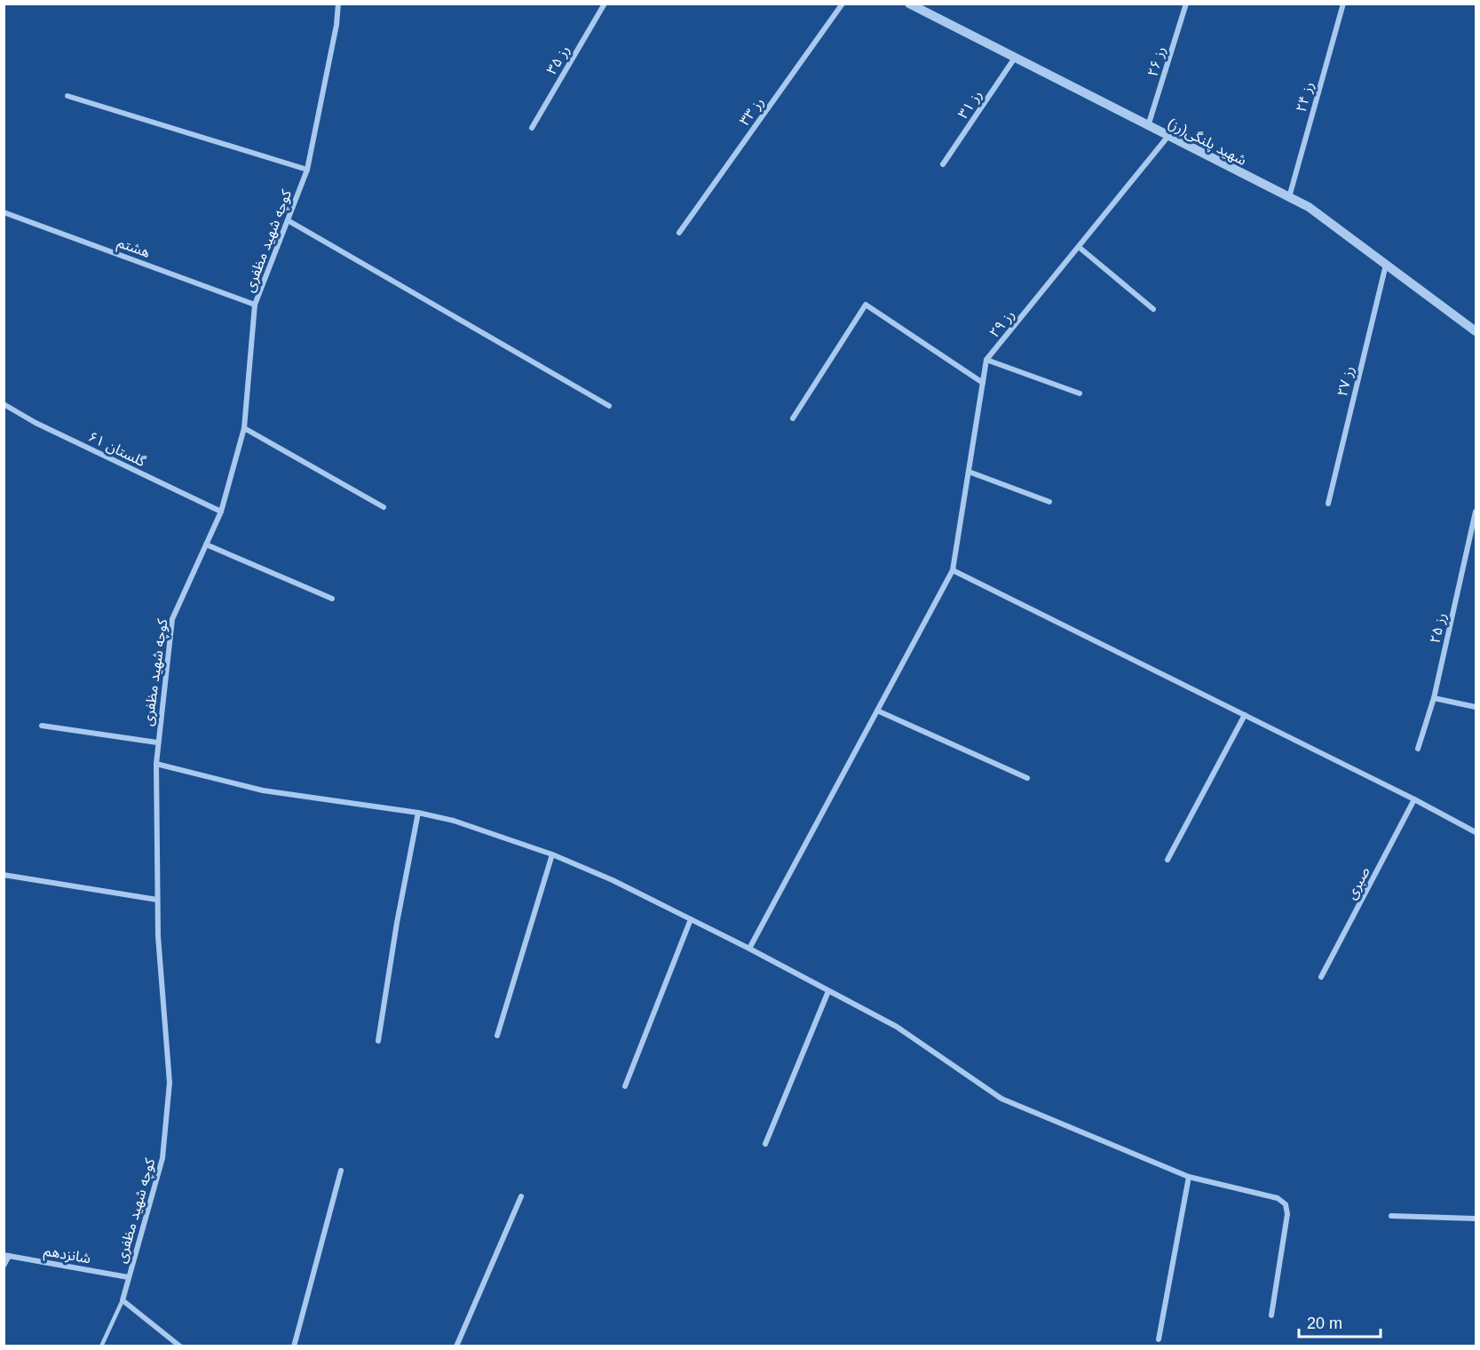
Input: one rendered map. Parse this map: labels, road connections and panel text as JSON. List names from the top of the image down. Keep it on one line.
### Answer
{"streets":{"street":["رز ۳۵","رز ۲۶","رز ۲۴","رز ۳۱","رز ۳۳","شهید پلنگی(رز)","کوچه شهید مظفری","هشتم","رز ۲۹","رز ۲۷","گلستان ۶۱","رز ۲۵","صبری","شانزدهم"]},"crossings":[["رز ۲۶","شهید پلنگی(رز)"],["رز ۲۴","شهید پلنگی(رز)"],["رز ۳۱","شهید پلنگی(رز)"],["شهید پلنگی(رز)","رز ۲۹"],["شهید پلنگی(رز)","رز ۲۷"],["کوچه شهید مظفری","هشتم"],["کوچه شهید مظفری","گلستان ۶۱"],["کوچه شهید مظفری","شانزدهم"]],"scale_bar":"20 m"}
